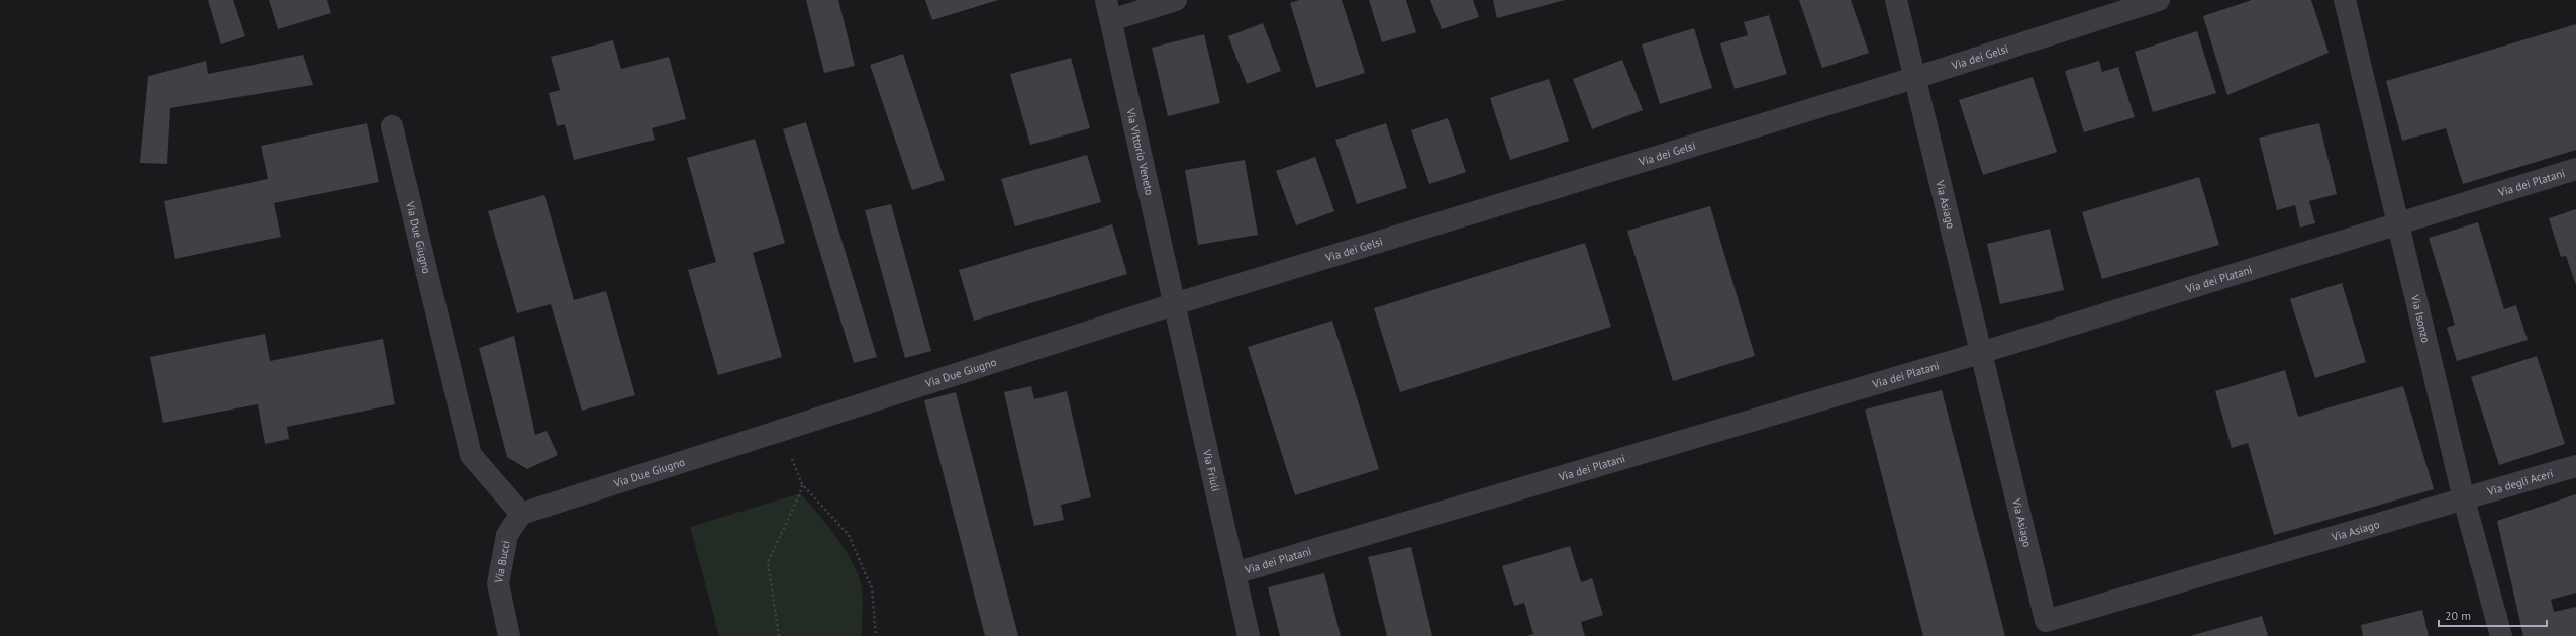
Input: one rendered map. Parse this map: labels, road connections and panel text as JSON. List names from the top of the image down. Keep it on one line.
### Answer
{"streets":{"street":["Via dei Gelsi","Via Vittorio Veneto","Via dei Platani","Via Asiago","Via Due Giugno","Via Isonzo","Via Friuli","Via degli Aceri","Via Bucci"]},"crossings":[["Via dei Gelsi","Via Vittorio Veneto"],["Via dei Gelsi","Via Asiago"],["Via dei Gelsi","Via Due Giugno"],["Via dei Gelsi","Via Friuli"],["Via Vittorio Veneto","Via Due Giugno"],["Via Vittorio Veneto","Via Friuli"],["Via dei Platani","Via Asiago"],["Via dei Platani","Via Isonzo"],["Via dei Platani","Via Friuli"],["Via Asiago","Via Isonzo"],["Via Asiago","Via degli Aceri"],["Via Due Giugno","Via Friuli"],["Via Due Giugno","Via Bucci"],["Via Isonzo","Via degli Aceri"]],"scale_bar":"20 m"}
